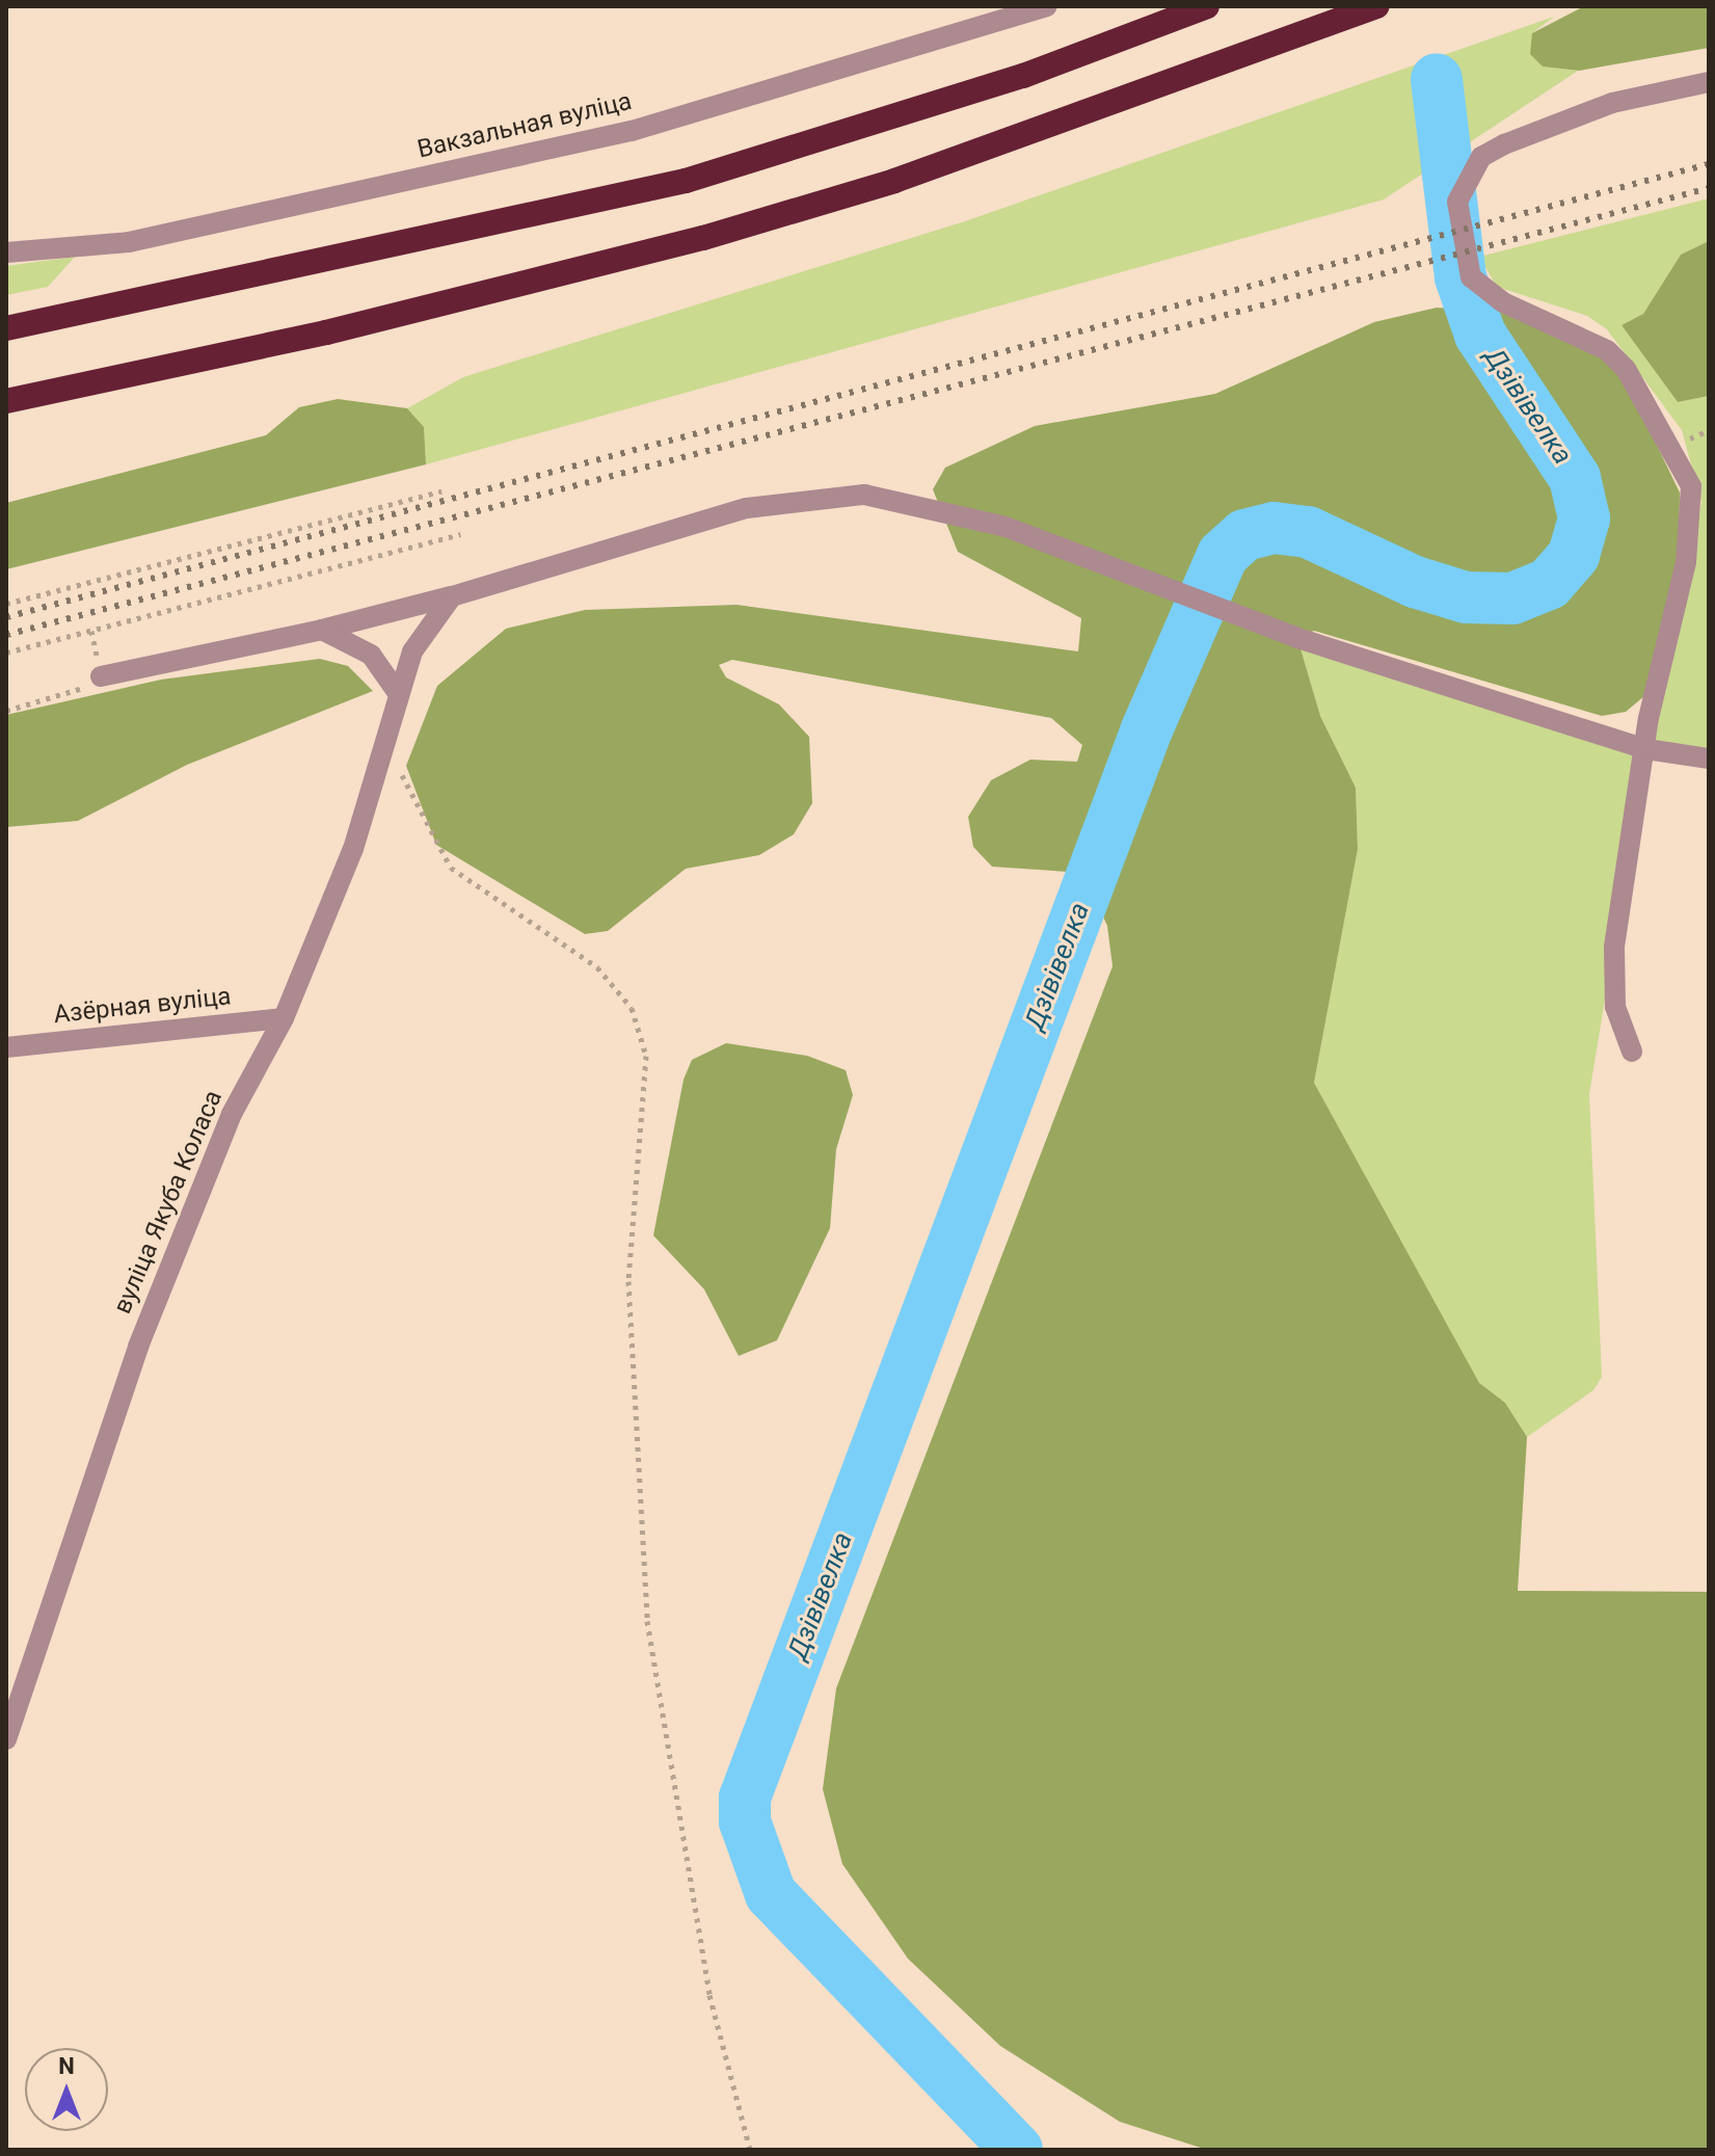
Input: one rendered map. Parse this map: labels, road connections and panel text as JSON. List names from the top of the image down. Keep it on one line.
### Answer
{"streets":{"street":["Вакзальная вуліца","Азёрная вуліца","вуліца Якуба Коласа"]},"crossings":[["Азёрная вуліца","вуліца Якуба Коласа"]],"water":["Дзівівелка"],"north":"top"}
